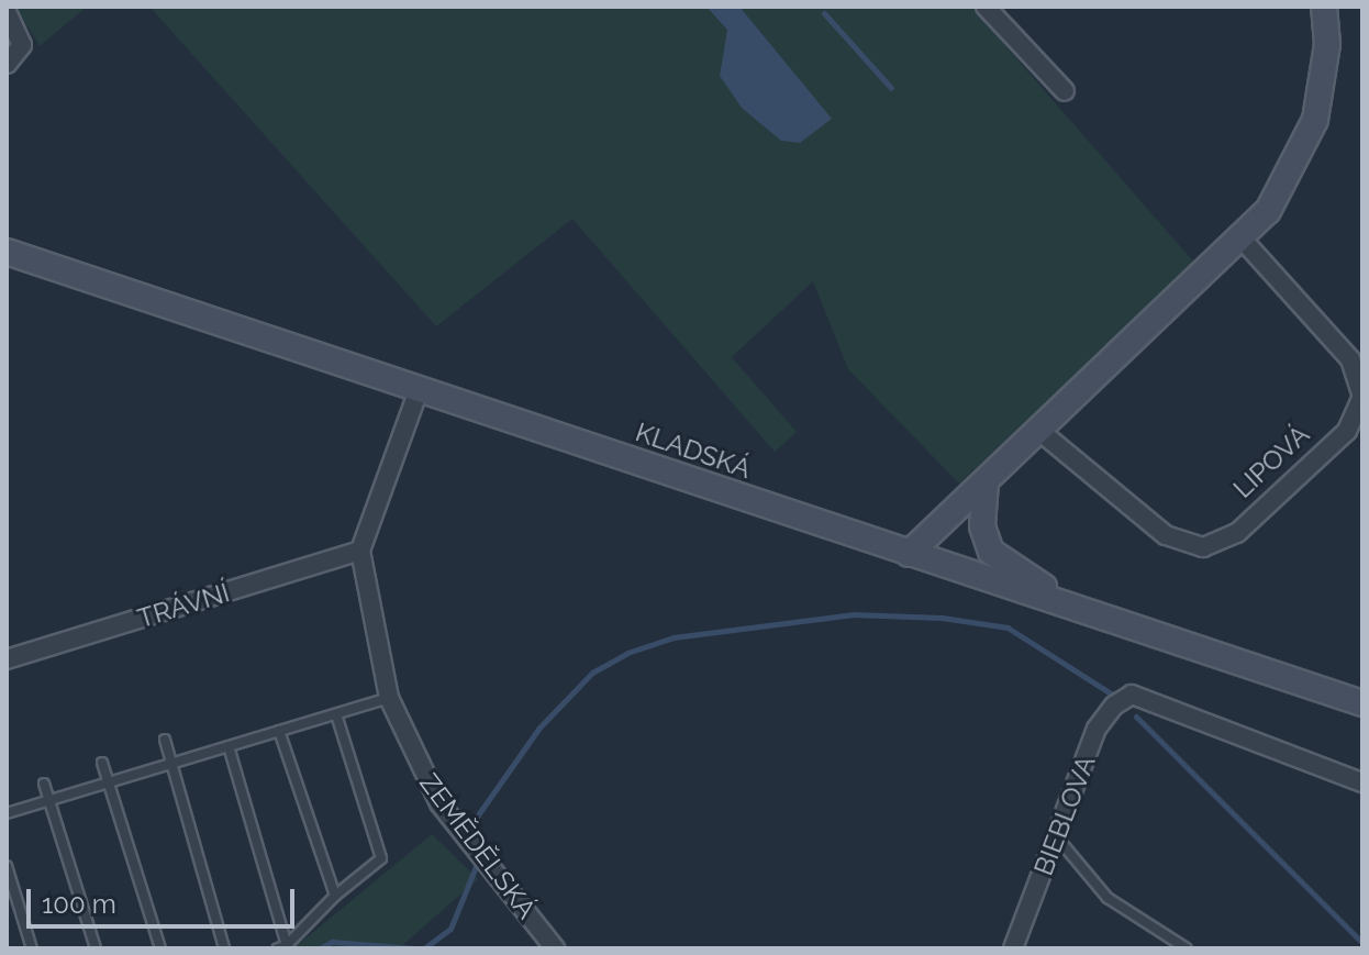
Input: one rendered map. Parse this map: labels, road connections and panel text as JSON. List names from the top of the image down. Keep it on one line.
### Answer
{"streets":{"main road":["KLADSKÁ"],"street":["LIPOVÁ","TRÁVNÍ","BIEBLOVA","ZEMĚDĚLSKÁ"]},"crossings":[["TRÁVNÍ","ZEMĚDĚLSKÁ"]],"scale_bar":"100 m"}
